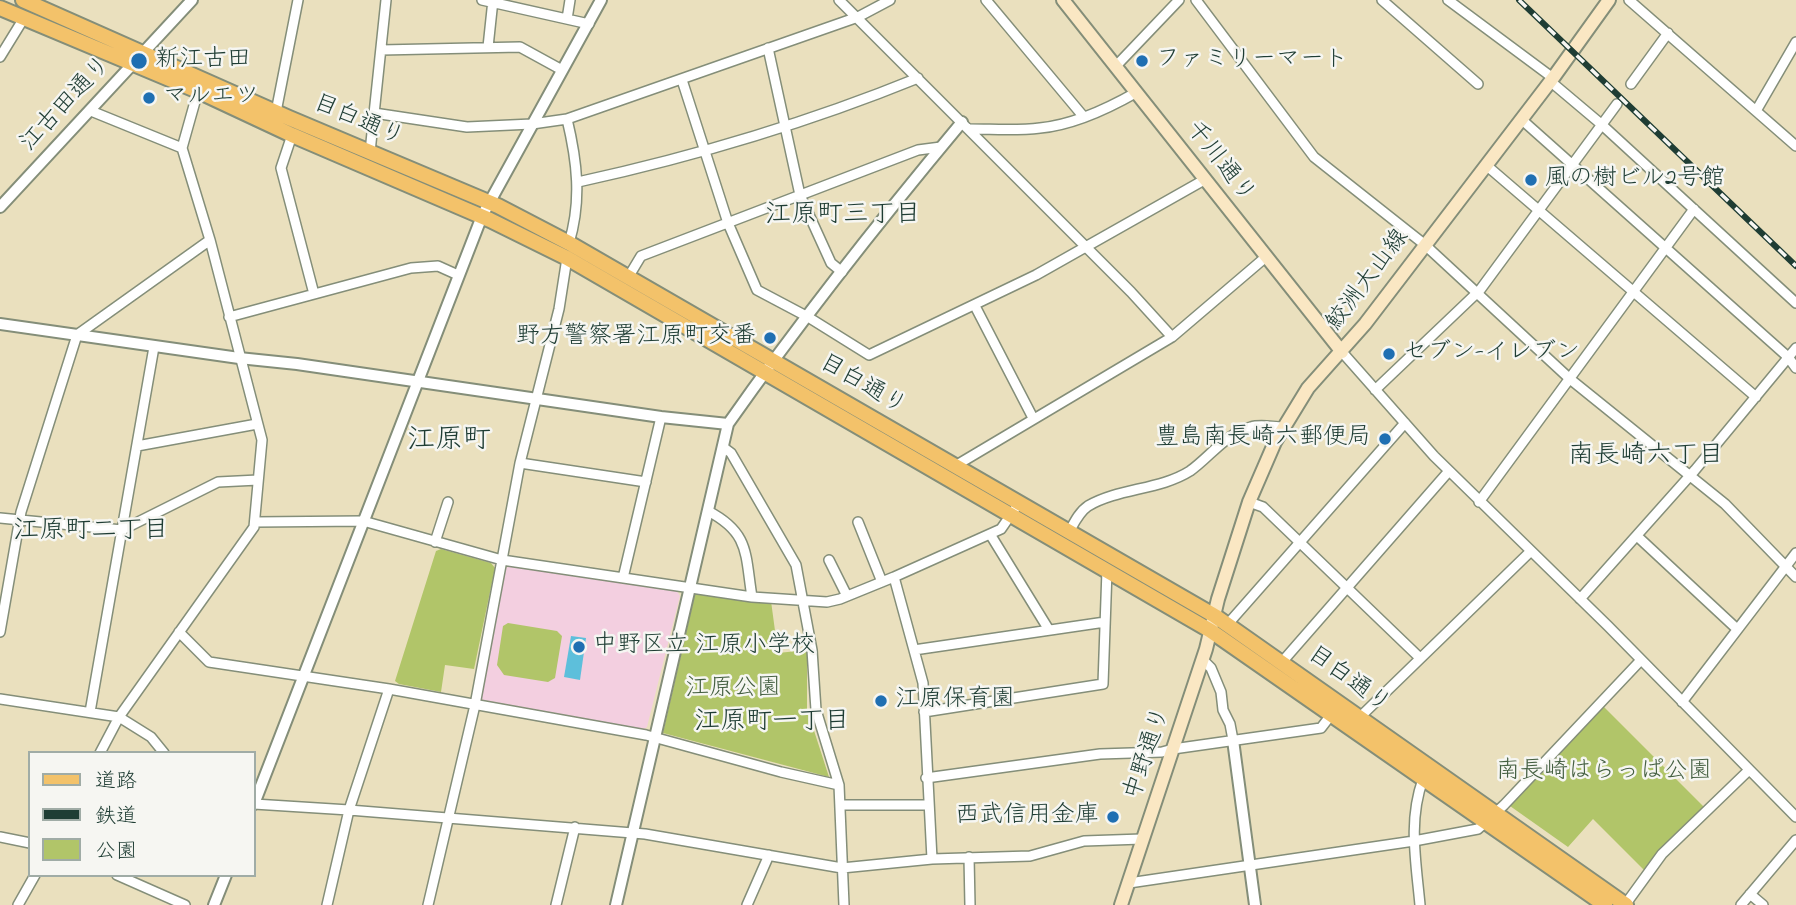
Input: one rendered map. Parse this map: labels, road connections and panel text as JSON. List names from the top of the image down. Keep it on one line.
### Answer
{"streets":{"main road":["目白通り","千川通り","鮫洲大山線","中野通り"],"street":["江古田通り"]},"crossings":[["江古田通り","目白通り"],["目白通り","鮫洲大山線"],["目白通り","中野通り"],["千川通り","鮫洲大山線"],["鮫洲大山線","中野通り"]],"districts":["江原町三丁目","江原町","南長崎六丁目","江原町二丁目","江原町一丁目"],"parks":["江原公園","南長崎はらっぱ公園"],"places":["新江古田","ファミリーマート","マルエツ","風の樹ビル2号館","野方警察署江原町交番","セブン-イレブン","豊島南長崎六郵便局","中野区立 江原小学校","江原保育園","西武信用金庫"],"legend":["道路","鉄道","公園"]}
